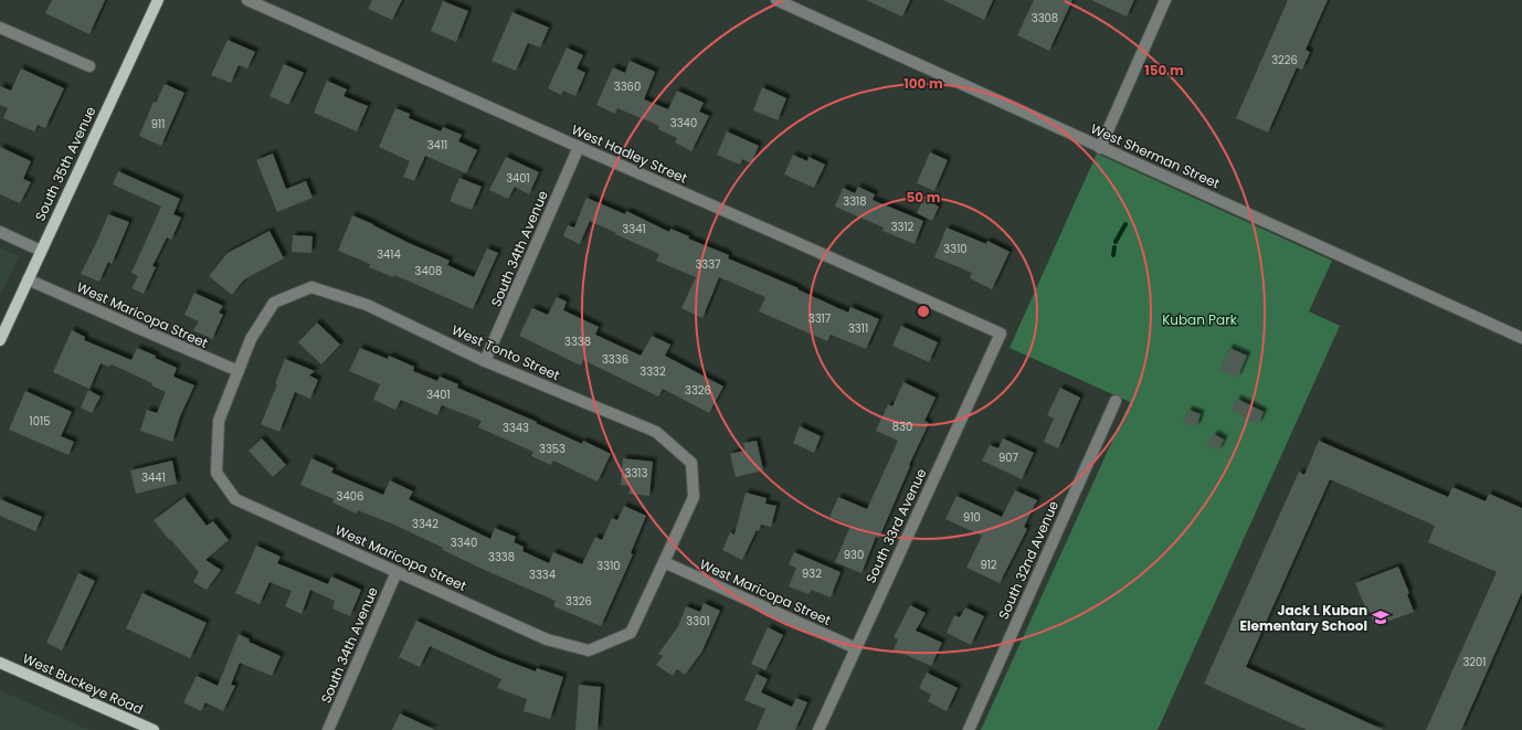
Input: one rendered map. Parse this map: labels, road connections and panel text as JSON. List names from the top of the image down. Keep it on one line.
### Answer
{"streets":{"main road":["South 35th Avenue","West Buckeye Road"],"street":["West Hadley Street","West Sherman Street","South 34th Avenue","West Maricopa Street","West Tonto Street","South 33rd Avenue","South 32nd Avenue"]},"crossings":[["West Hadley Street","South 34th Avenue"],["West Hadley Street","South 33rd Avenue"],["South 35th Avenue","West Maricopa Street"],["South 34th Avenue","West Maricopa Street"],["South 34th Avenue","West Tonto Street"],["West Maricopa Street","West Tonto Street"],["West Maricopa Street","South 33rd Avenue"]],"parks":["Kuban Park"],"places":{"school or university":["Jack L Kuban Elementary School"]},"house_numbers":["3308","3226","3360","3340","911","3411","3401","3318","3312","3341","3310","3414","3337","3408","3317","3311","3338","3336","3332","3326","3401","1015","830","3343","3353","907","3313","3441","3406","910","3342","3340","930","3338","912","3310","932","3334","3326","3301","3201"],"rings":["150 m","100 m","50 m"]}
